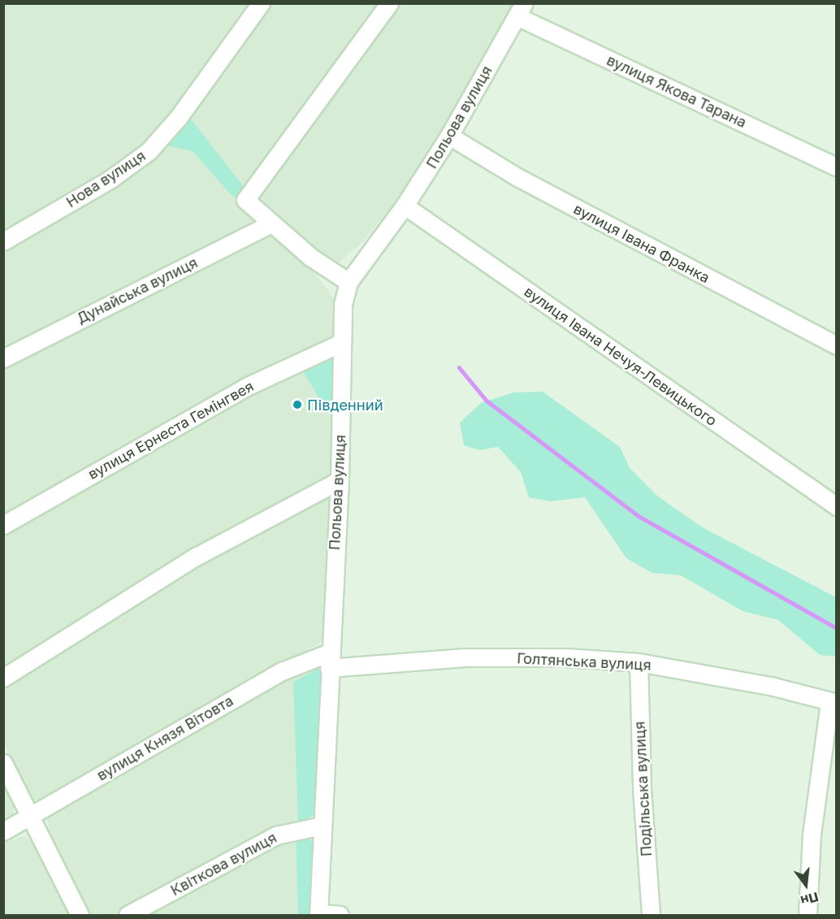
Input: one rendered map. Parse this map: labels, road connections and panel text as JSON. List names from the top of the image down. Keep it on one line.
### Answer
{"streets":{"street":["вулиця Якова Тарана","Польова вулиця","Нова вулиця","вулиця Івана Франка","Дунайська вулиця","вулиця Івана Нечуя-Левицького","вулиця Ернеста Гемінгвея","Голтянська вулиця","вулиця Князя Вітовта","Подільська вулиця","Квіткова вулиця"]},"crossings":[["вулиця Якова Тарана","Польова вулиця"],["Польова вулиця","вулиця Івана Франка"],["Польова вулиця","вулиця Івана Нечуя-Левицького"],["Польова вулиця","вулиця Ернеста Гемінгвея"],["Польова вулиця","Голтянська вулиця"],["Польова вулиця","вулиця Князя Вітовта"],["Польова вулиця","Квіткова вулиця"],["Голтянська вулиця","вулиця Князя Вітовта"],["Голтянська вулиця","Подільська вулиця"]],"places":["Південний"],"north":"bottom"}
